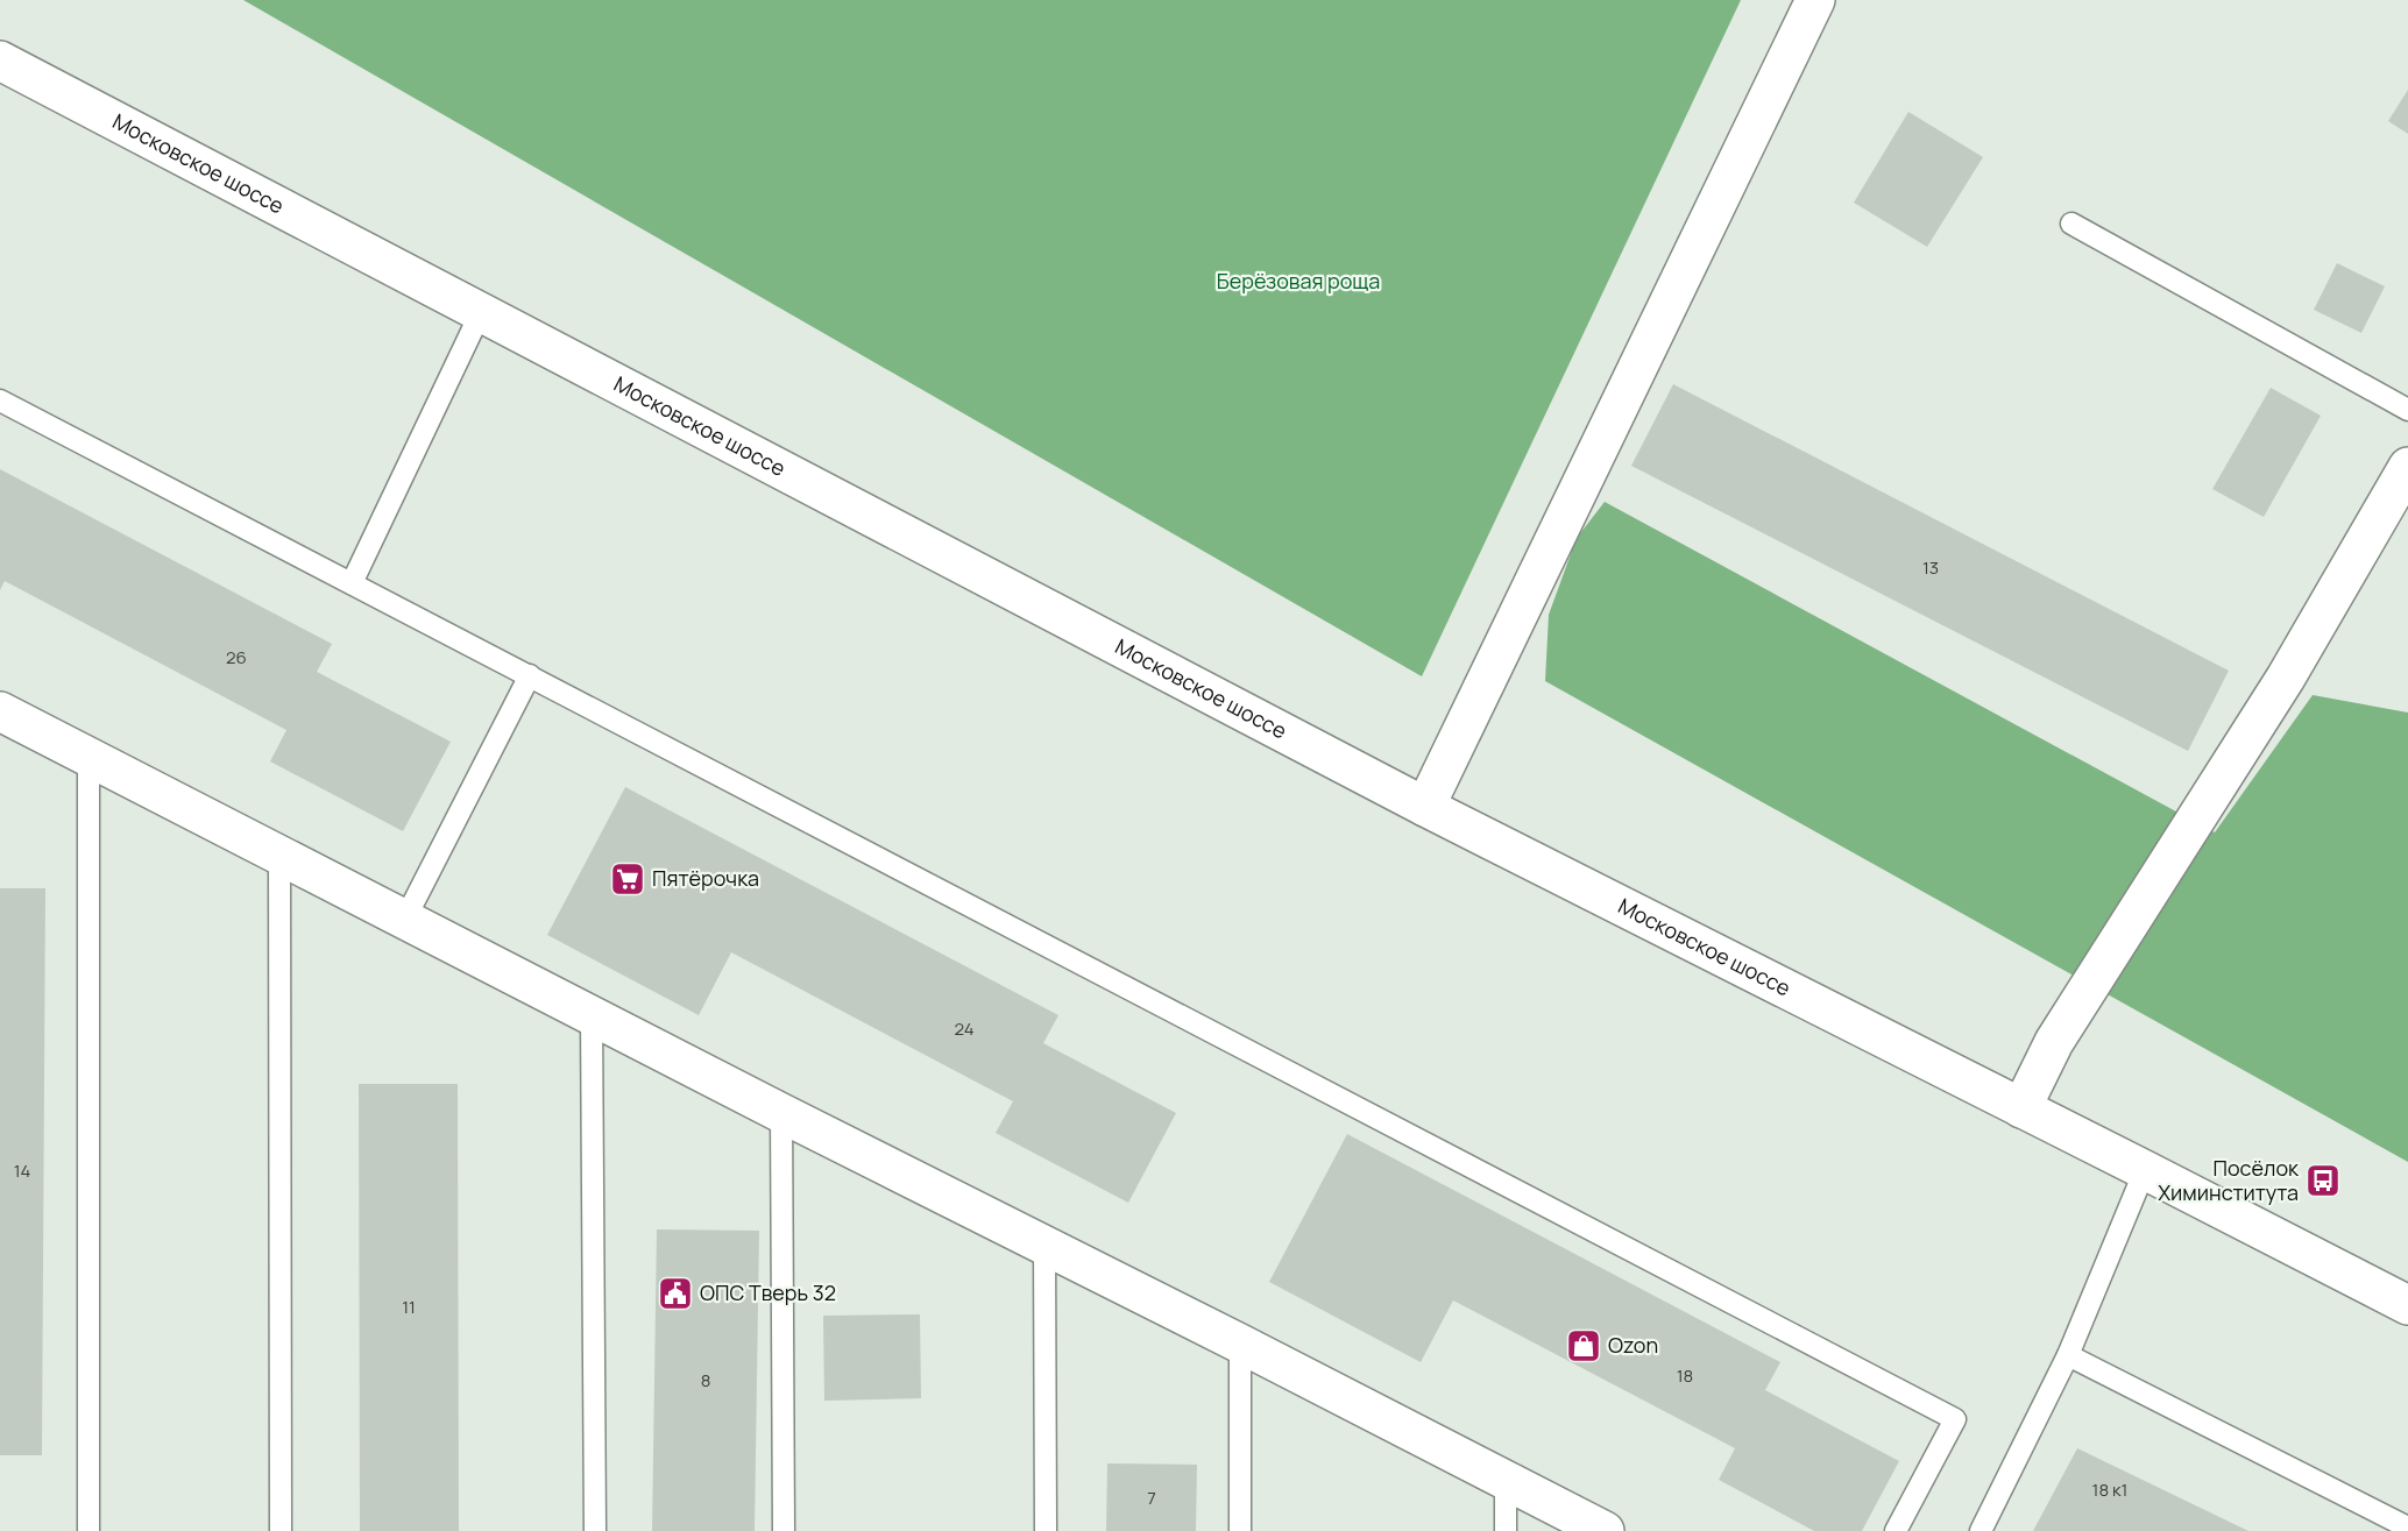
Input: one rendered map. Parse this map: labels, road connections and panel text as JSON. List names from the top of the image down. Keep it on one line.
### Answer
{"streets":{"street":["Московское шоссе"]},"parks":["Берёзовая роща"],"places":{"supermarket":["Пятёрочка"],"bus stop":["Посёлок Химинститута"],"public building":["ОПС Тверь 32"],"shop":["Ozon"]},"house_numbers":["13","26","24","14","11","18","8","18 к1","7"]}
